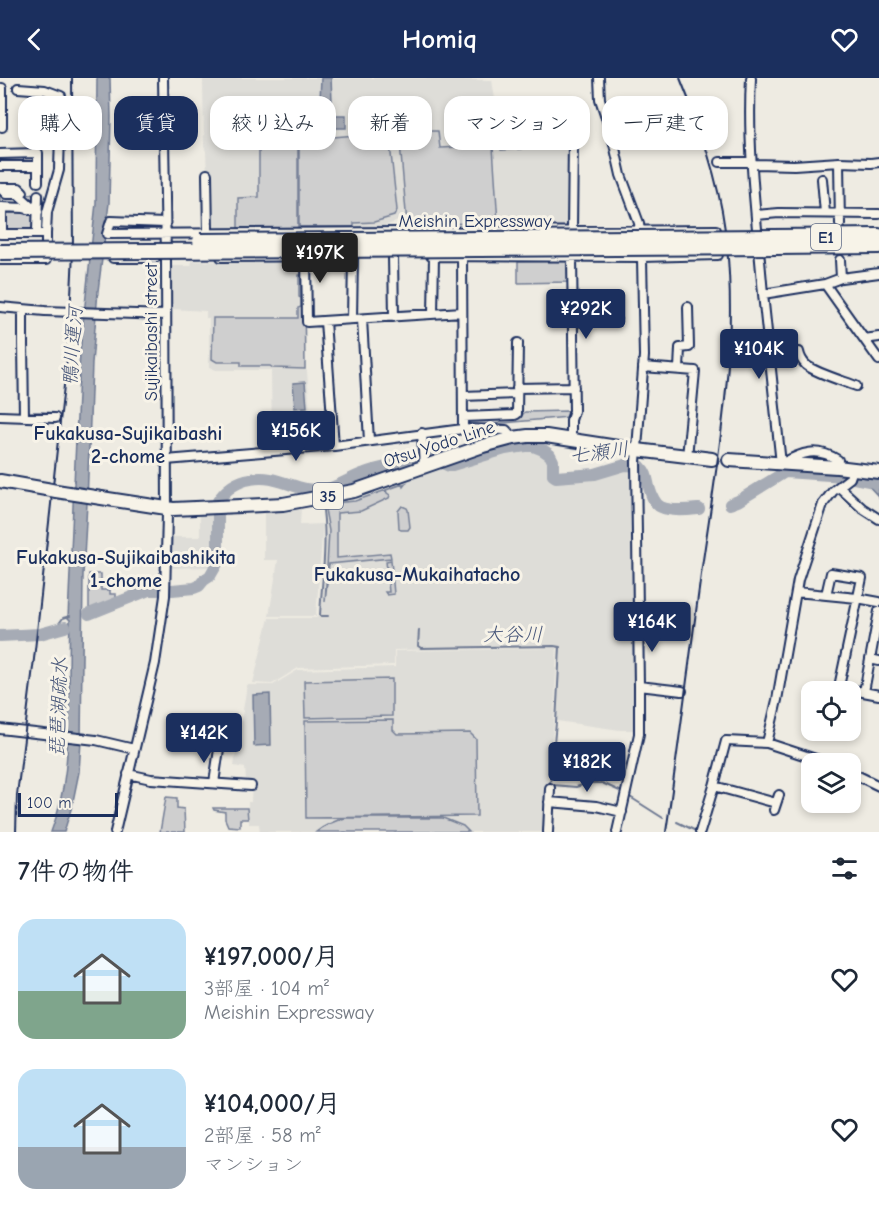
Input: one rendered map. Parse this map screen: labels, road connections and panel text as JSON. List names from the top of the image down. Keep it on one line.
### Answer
{"streets":{"highway":["Meishin Expressway","E1"],"main road":["Otsu Yodo Line","35"],"street":["Sujikaibashi street"]},"crossings":[["Sujikaibashi street","Otsu Yodo Line"]],"districts":["Fukakusa-Sujikaibashi 2-chome","Fukakusa-Sujikaibashikita 1-chome","Fukakusa-Mukaihatacho"],"water":["鴨川運河","七瀬川","大谷川","琵琶湖疏水"],"scale_bar":"100 m","page":{"header":"Homiq","chip":["購入","賃貸","絞り込み","新着","マンション","一戸建て"],"price":["¥197K","¥292K","¥104K","¥156K","¥164K","¥142K","¥182K"],"scale":"100 m","heading":"7件の物件","list":[{"name":"¥197,000/月","note":"3部屋 · 104 m² · Meishin Expressway"},{"name":"¥104,000/月","note":"2部屋 · 58 m² · マンション"}]}}
